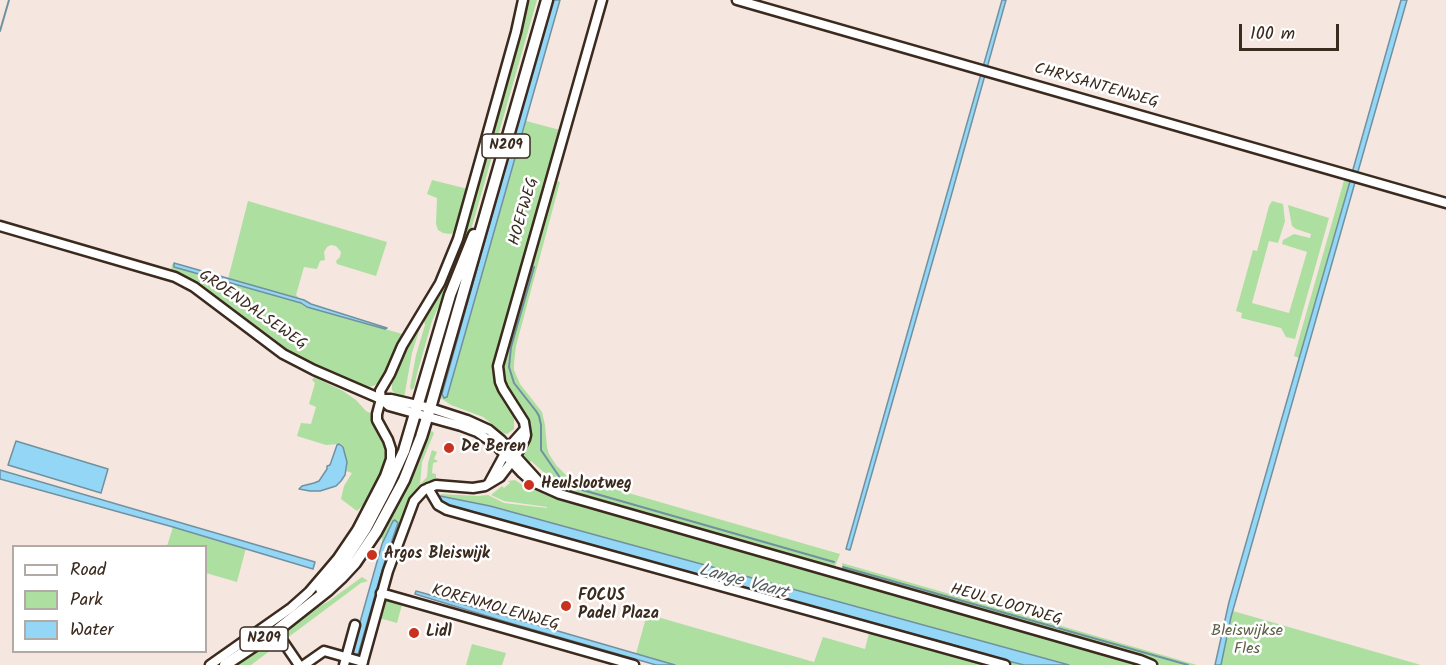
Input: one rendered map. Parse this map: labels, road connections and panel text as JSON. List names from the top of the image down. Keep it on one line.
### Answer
{"streets":{"main road":["N209"],"street":["CHRYSANTENWEG","HOEFWEG","GROENDALSEWEG","HEULSLOOTWEG","KORENMOLENWEG"]},"crossings":[["N209","GROENDALSEWEG"],["N209","HEULSLOOTWEG"],["GROENDALSEWEG","HEULSLOOTWEG"]],"water":["Lange Vaart"],"parks":["Bleiswijkse Fles"],"places":["De Beren","Heulslootweg","Argos Bleiswijk","FOCUS Padel Plaza","Lidl"],"legend":["Road","Park","Water"],"scale_bar":"100 m"}
